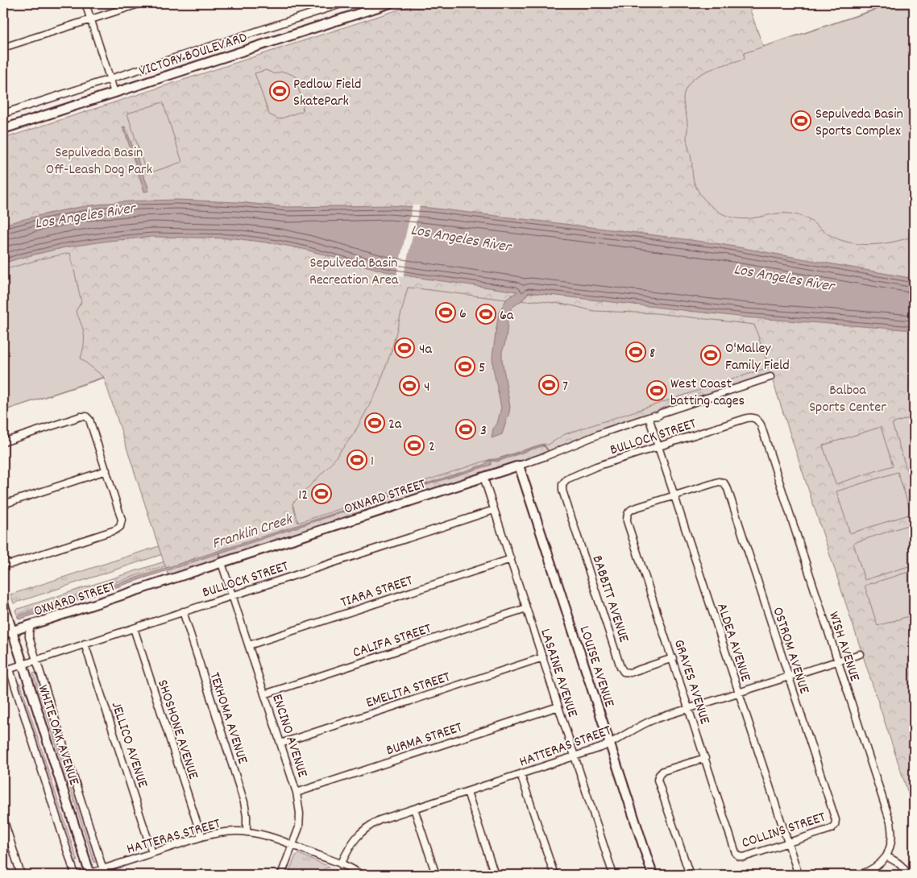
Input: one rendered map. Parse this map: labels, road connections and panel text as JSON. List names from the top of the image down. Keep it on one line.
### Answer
{"streets":{"main road":["VICTORY BOULEVARD","OXNARD STREET","LOUISE AVENUE","WHITE OAK AVENUE"],"street":["BULLOCK STREET","TIARA STREET","BABBITT AVENUE","CALIFA STREET","ALDEA AVENUE","WISH AVENUE","OSTROM AVENUE","LASAINE AVENUE","GRAVES AVENUE","EMELITA STREET","TEXHOMA AVENUE","SHOSHONE AVENUE","ENCINO AVENUE","BURMA STREET","JELLICO AVENUE","HATTERAS STREET","COLLINS STREET"]},"crossings":[["BULLOCK STREET","BABBITT AVENUE"],["BULLOCK STREET","ALDEA AVENUE"],["BULLOCK STREET","WISH AVENUE"],["BULLOCK STREET","LASAINE AVENUE"],["BULLOCK STREET","TEXHOMA AVENUE"],["BULLOCK STREET","SHOSHONE AVENUE"],["BULLOCK STREET","WHITE OAK AVENUE"],["BULLOCK STREET","ENCINO AVENUE"],["BULLOCK STREET","JELLICO AVENUE"],["OXNARD STREET","ALDEA AVENUE"],["OXNARD STREET","LOUISE AVENUE"],["OXNARD STREET","LASAINE AVENUE"],["OXNARD STREET","WHITE OAK AVENUE"],["OXNARD STREET","ENCINO AVENUE"],["TIARA STREET","LASAINE AVENUE"],["TIARA STREET","ENCINO AVENUE"],["BABBITT AVENUE","GRAVES AVENUE"],["CALIFA STREET","LASAINE AVENUE"],["CALIFA STREET","ENCINO AVENUE"],["ALDEA AVENUE","OSTROM AVENUE"],["ALDEA AVENUE","GRAVES AVENUE"],["ALDEA AVENUE","HATTERAS STREET"],["ALDEA AVENUE","COLLINS STREET"],["WISH AVENUE","HATTERAS STREET"],["OSTROM AVENUE","GRAVES AVENUE"],["OSTROM AVENUE","HATTERAS STREET"],["OSTROM AVENUE","COLLINS STREET"],["LOUISE AVENUE","HATTERAS STREET"],["LASAINE AVENUE","EMELITA STREET"],["LASAINE AVENUE","BURMA STREET"],["LASAINE AVENUE","HATTERAS STREET"],["GRAVES AVENUE","HATTERAS STREET"],["GRAVES AVENUE","COLLINS STREET"],["EMELITA STREET","ENCINO AVENUE"],["TEXHOMA AVENUE","HATTERAS STREET"],["SHOSHONE AVENUE","HATTERAS STREET"],["WHITE OAK AVENUE","HATTERAS STREET"],["ENCINO AVENUE","BURMA STREET"],["ENCINO AVENUE","HATTERAS STREET"],["JELLICO AVENUE","HATTERAS STREET"]],"water":["Los Angeles River","Franklin Creek"],"parks":["Sepulveda Basin Off-Leash Dog Park","Sepulveda Basin Recreation Area","Balboa Sports Center"],"places":{"sports":["Pedlow Field SkatePark","Sepulveda Basin Sports Complex","6","6a","4a","8","O'Malley Family Field","5","7","4","West Coast batting cages","2a","3","2","1","12"]}}
